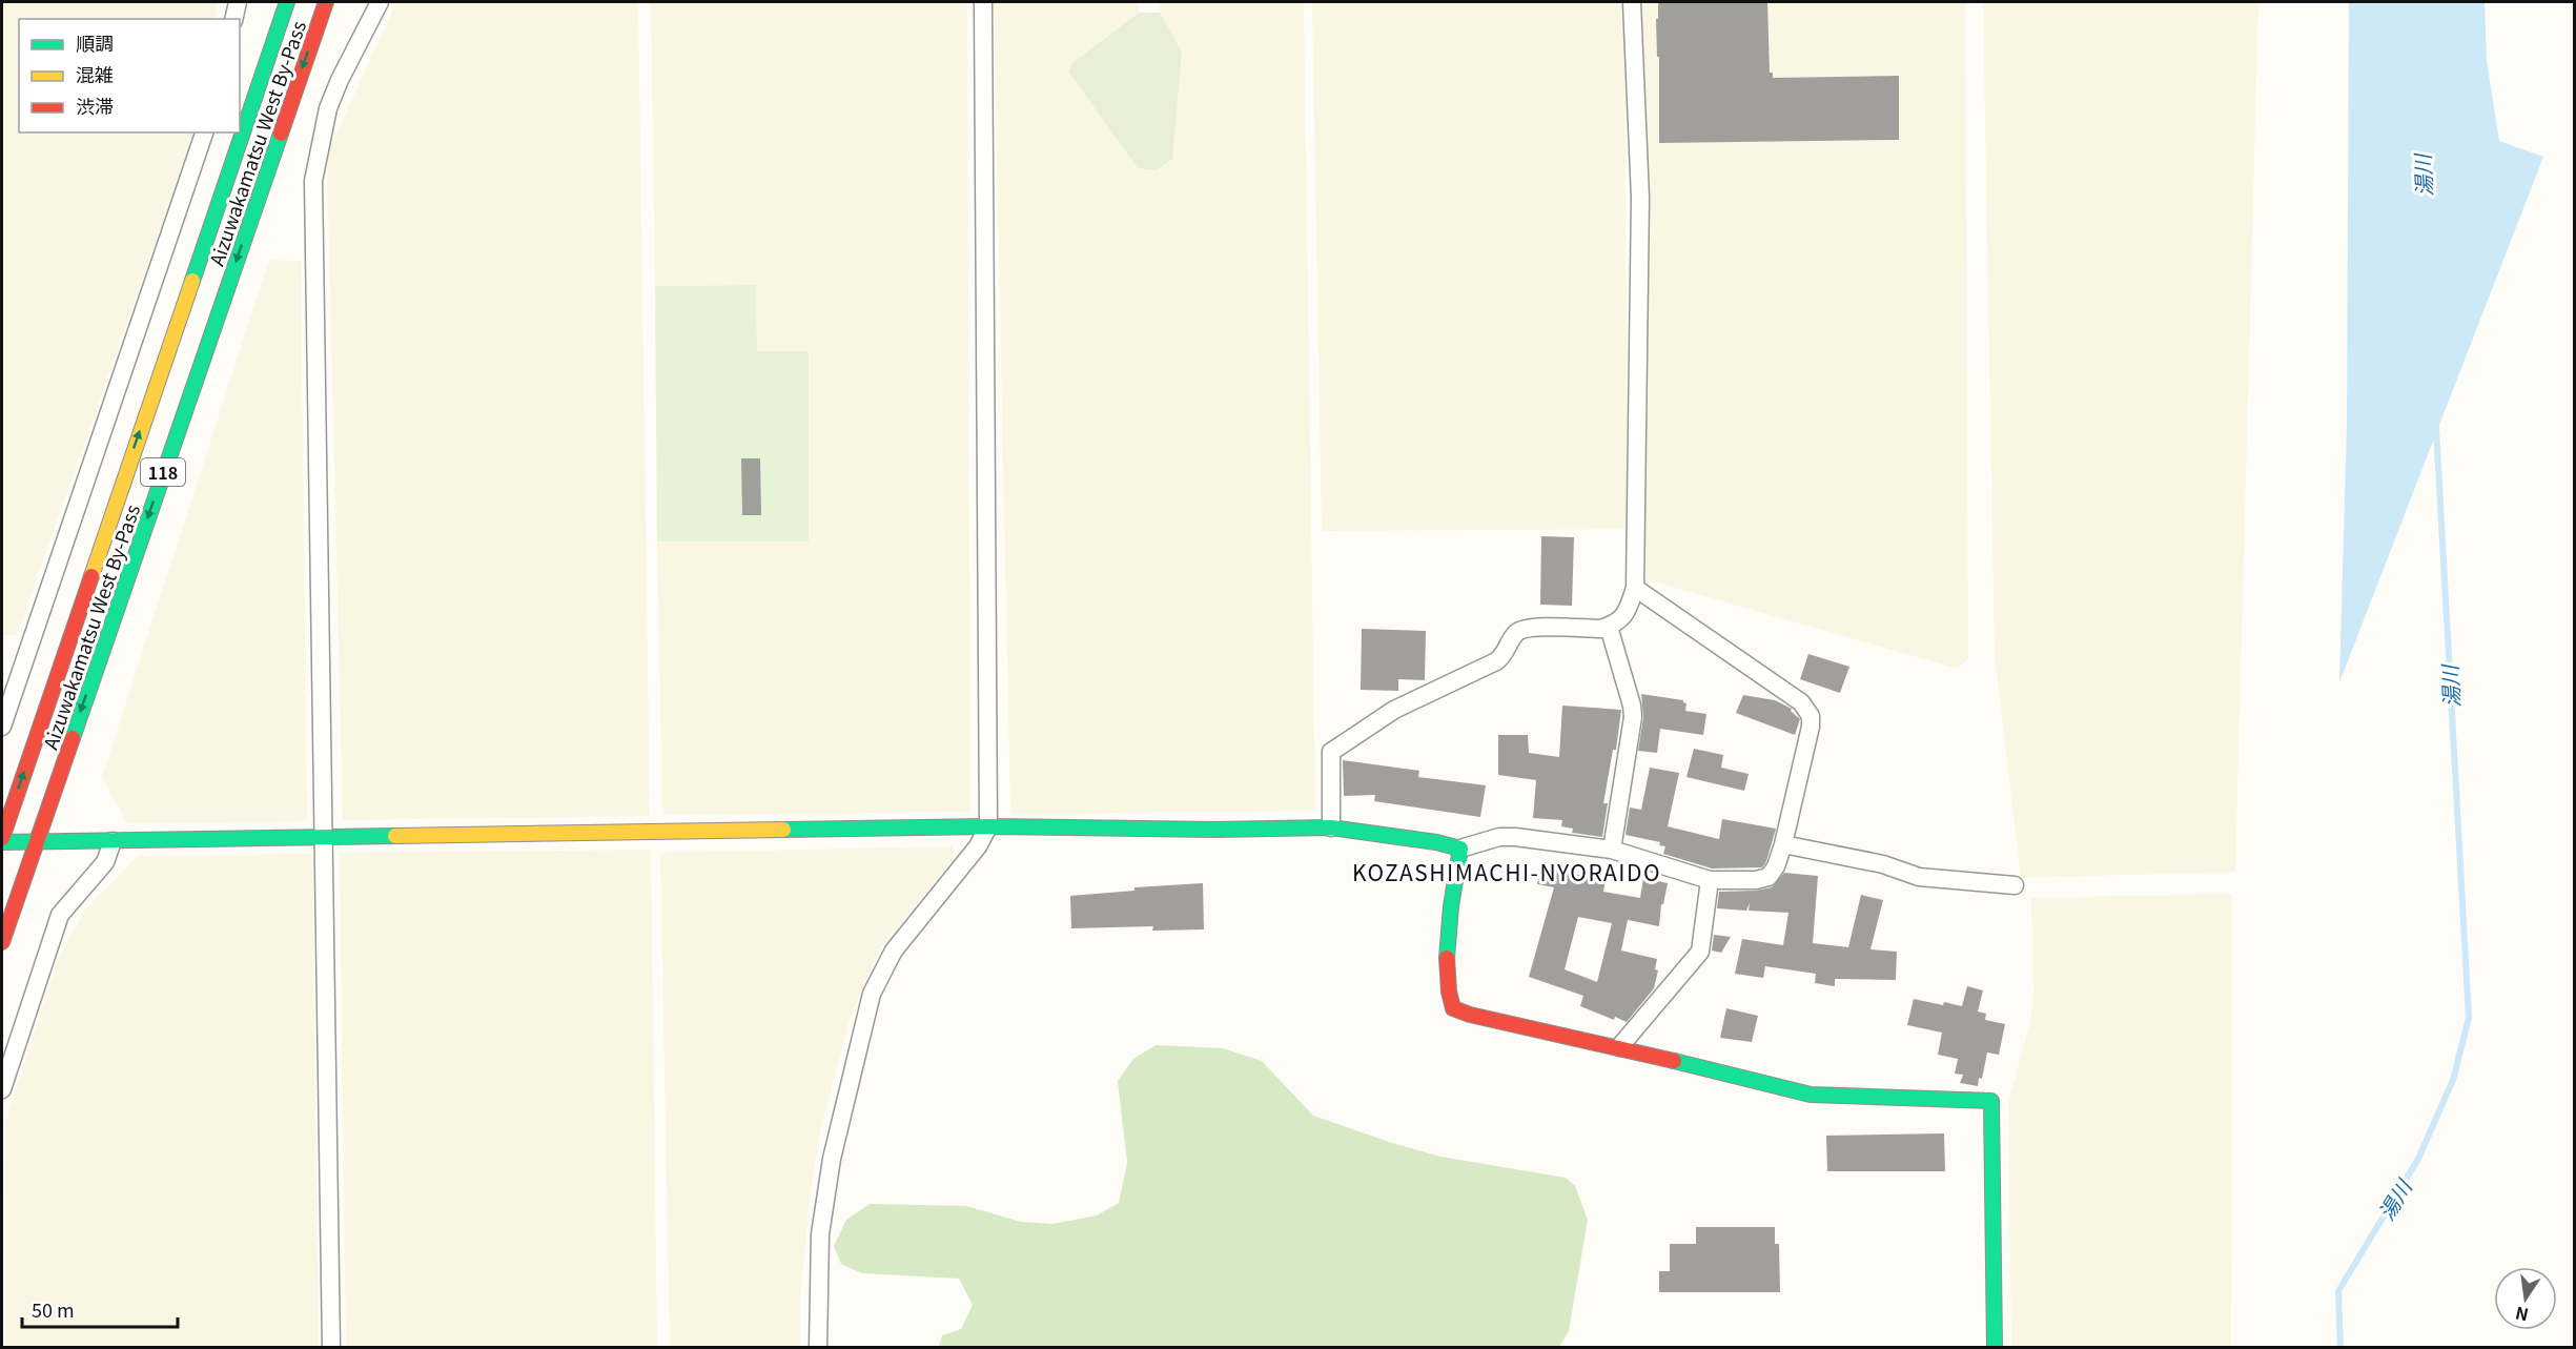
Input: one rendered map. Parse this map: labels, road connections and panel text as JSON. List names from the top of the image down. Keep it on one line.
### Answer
{"streets":{"main road":["Aizuwakamatsu West By-Pass","118"]},"districts":["KOZASHIMACHI-NYORAIDO"],"water":["湯川"],"legend":["順調","混雑","渋滞"],"scale_bar":"50 m","north":"bottom"}
